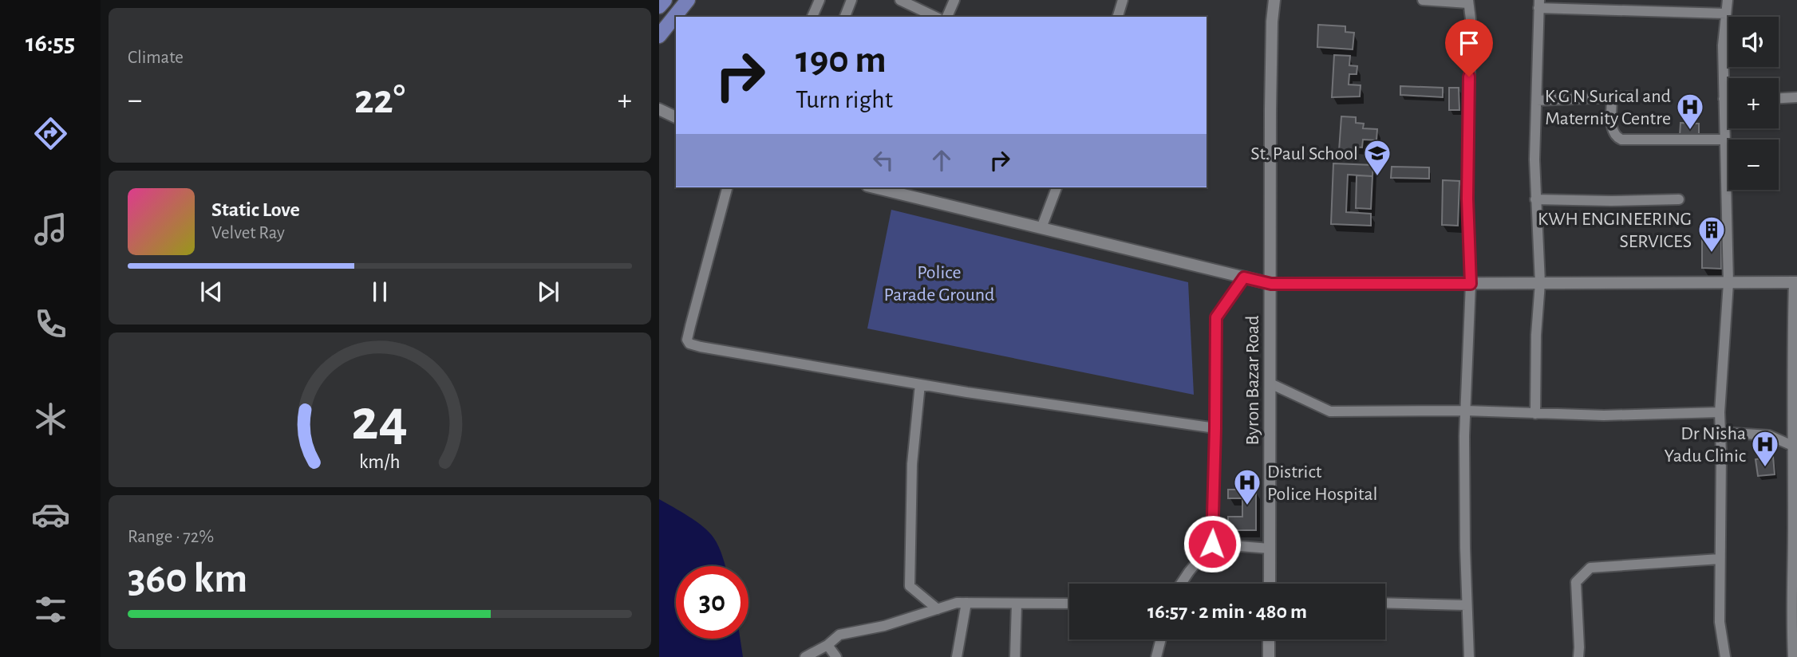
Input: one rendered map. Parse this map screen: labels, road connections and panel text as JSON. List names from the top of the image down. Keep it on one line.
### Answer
{"streets":{"street":["Byron Bazar Road"]},"parks":["Police Parade Ground"],"places":{"hospital":["K G N Surical and Maternity Centre","Dr Nisha Yadu Clinic","District Police Hospital"],"school or university":["St. Paul School"],"building":["KWH ENGINEERING SERVICES"]},"page":{"tabs":"16:55","tile":["Climate",["Range · 72%","360 km"]],"map_buttons":["+","−"],"turn":["190 m","Turn right"],"heat":["−","22°","+"],"song":["Static Love","Velvet Ray"],"limit":"30","trip":"16:57 · 2 min · 480 m","gauge":["24","km/h"]}}
